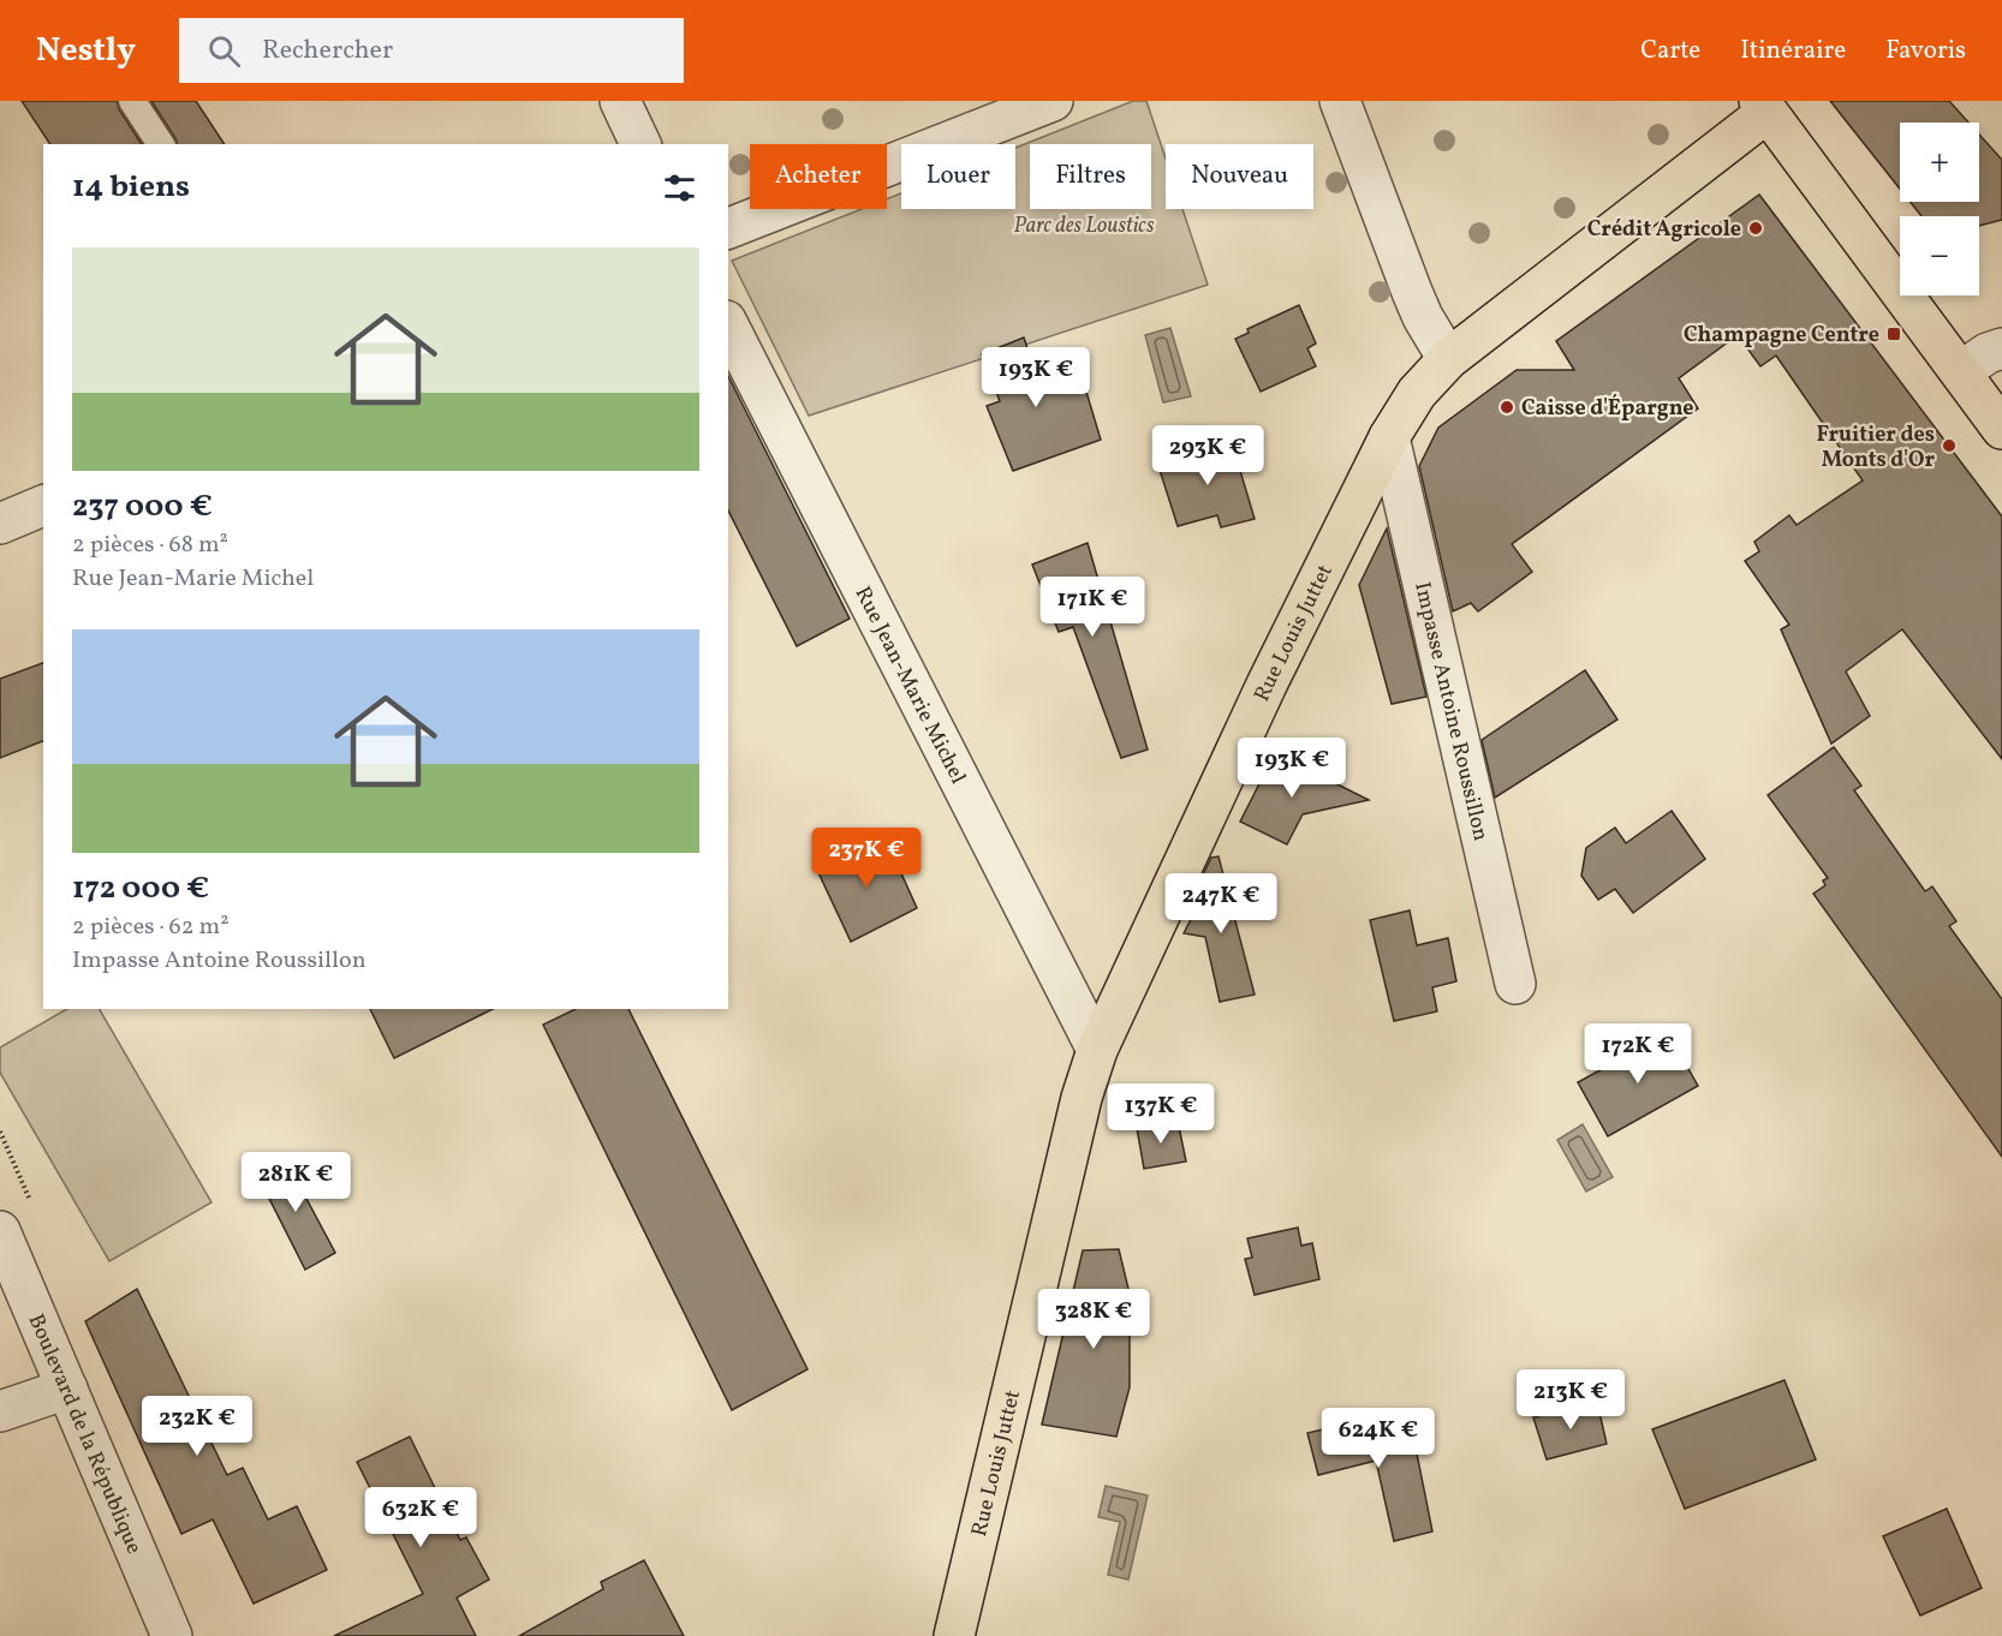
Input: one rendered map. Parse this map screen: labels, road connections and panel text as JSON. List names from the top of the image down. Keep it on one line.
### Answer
{"streets":{"main road":["Rue Louis Juttet"],"street":["Rue Jean-Marie Michel","Impasse Antoine Roussillon","Boulevard de la République"]},"crossings":[["Rue Louis Juttet","Rue Jean-Marie Michel"],["Rue Louis Juttet","Impasse Antoine Roussillon"]],"parks":["Parc des Loustics"],"places":{"other":["Crédit Agricole","Caisse d'Épargne","Fruitier des Monts d'Or"],"transit":["Champagne Centre"]},"page":{"header":"Nestly","search":"Rechercher","nav":["Carte","Itinéraire","Favoris"],"map_buttons":["+","−"],"chip":["Acheter","Louer","Filtres","Nouveau"],"heading":"14 biens","list":[{"name":"237 000 €","note":"2 pièces · 68 m² · Rue Jean-Marie Michel"},{"name":"172 000 €","note":"2 pièces · 62 m² · Impasse Antoine Roussillon"}],"price":["193K €","293K €","171K €","193K €","237K €","247K €","172K €","137K €","281K €","328K €","213K €","232K €","624K €","632K €"]}}
